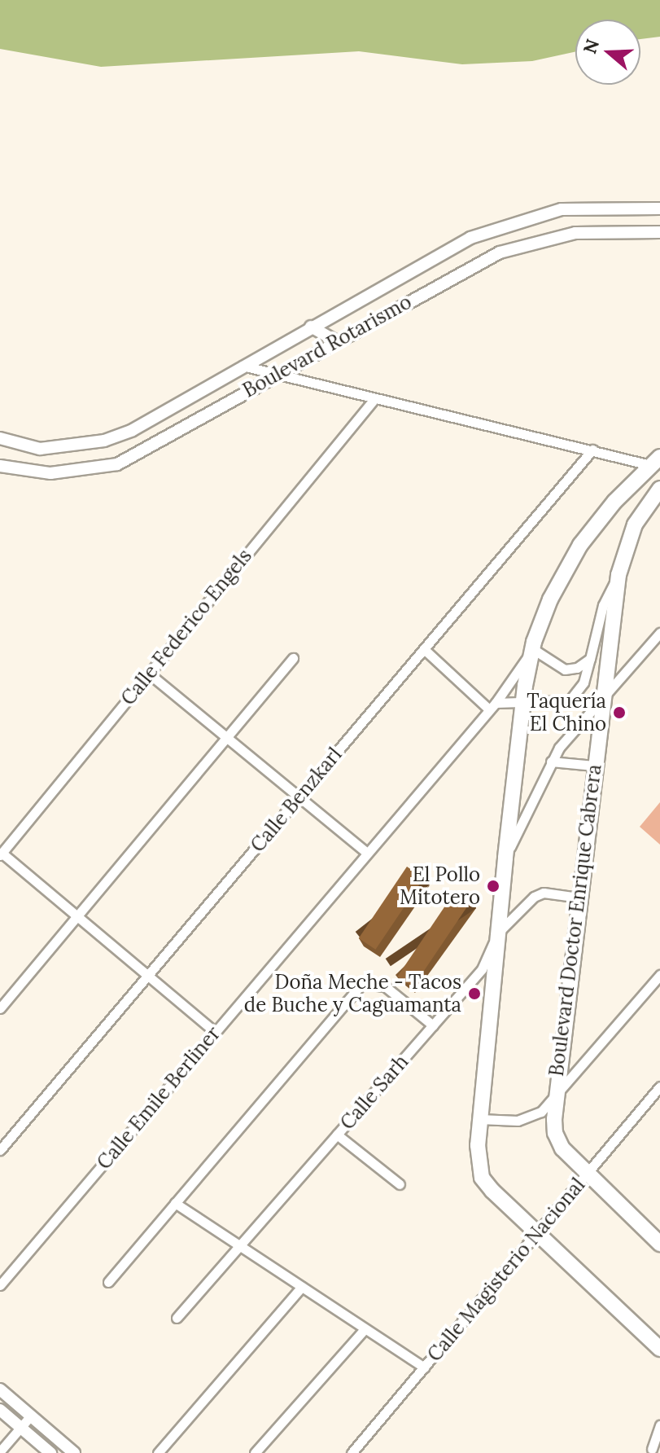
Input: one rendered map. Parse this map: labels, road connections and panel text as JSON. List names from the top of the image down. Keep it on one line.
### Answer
{"streets":{"main road":["Boulevard Doctor Enrique Cabrera"],"street":["Boulevard Rotarismo","Calle Federico Engels","Calle Benzkarl","Calle Sarh","Calle Emile Berliner","Calle Magisterio Nacional"]},"crossings":[["Boulevard Doctor Enrique Cabrera","Calle Sarh"],["Boulevard Doctor Enrique Cabrera","Calle Magisterio Nacional"]],"places":["Taquería El Chino","El Pollo Mitotero","Doña Meche - Tacos de Buche y Caguamanta"],"north":"left"}
